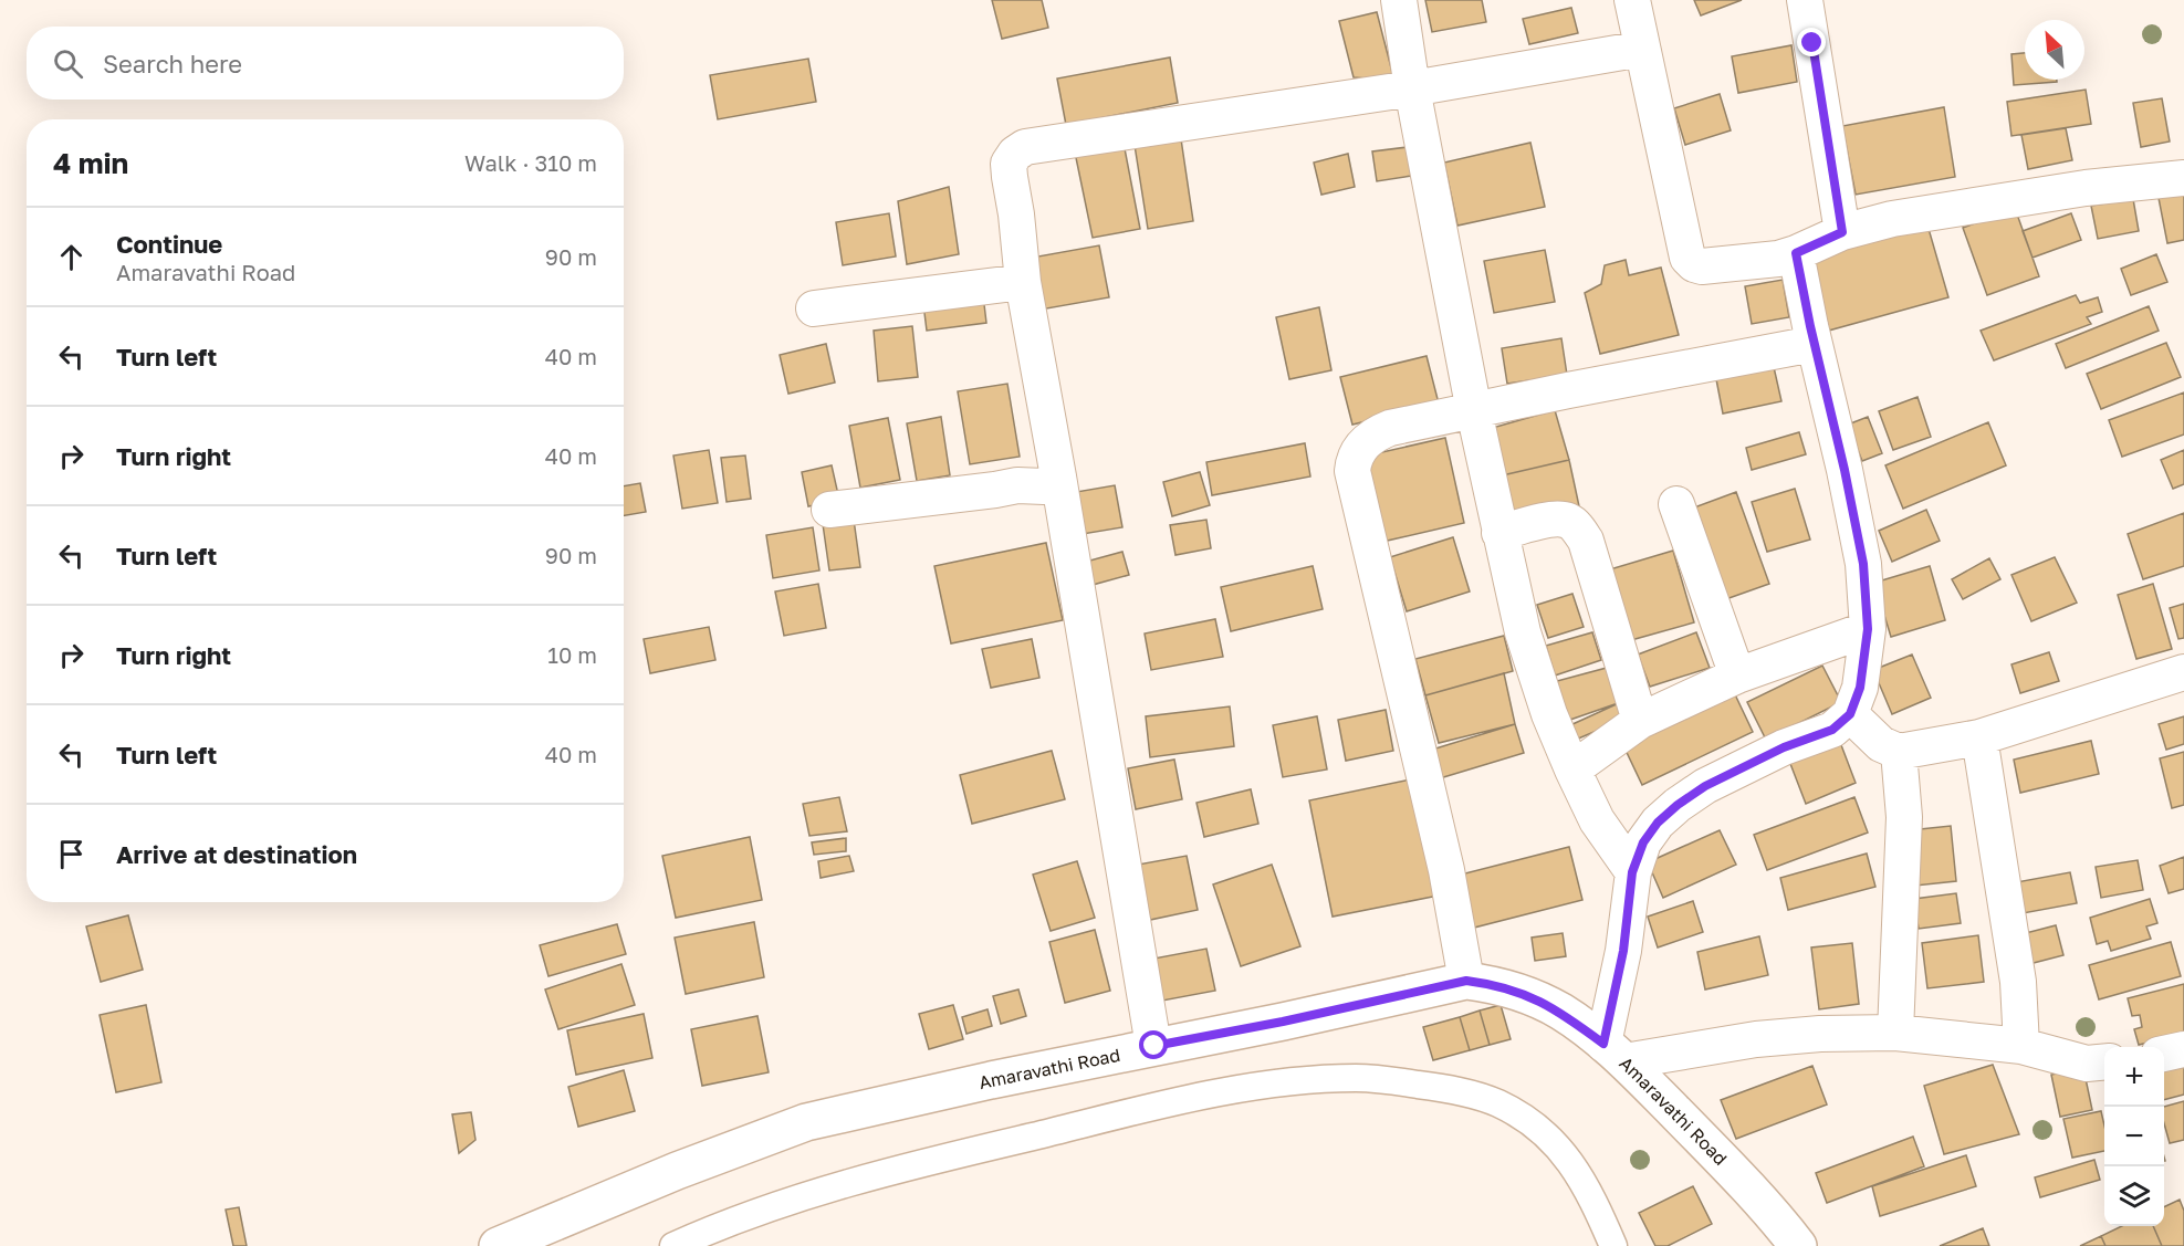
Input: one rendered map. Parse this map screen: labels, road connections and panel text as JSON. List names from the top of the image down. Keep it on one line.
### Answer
{"streets":{"main road":["Amaravathi Road"]},"north":"top left","page":{"search":"Search here","heading":["4 min","Walk · 310 m"],"list":[["Continue","Amaravathi Road","90 m"],["Turn left","40 m"],["Turn right","40 m"],["Turn left","90 m"],["Turn right","10 m"],["Turn left","40 m"],"Arrive at destination"],"map_buttons":["+","−"]}}
